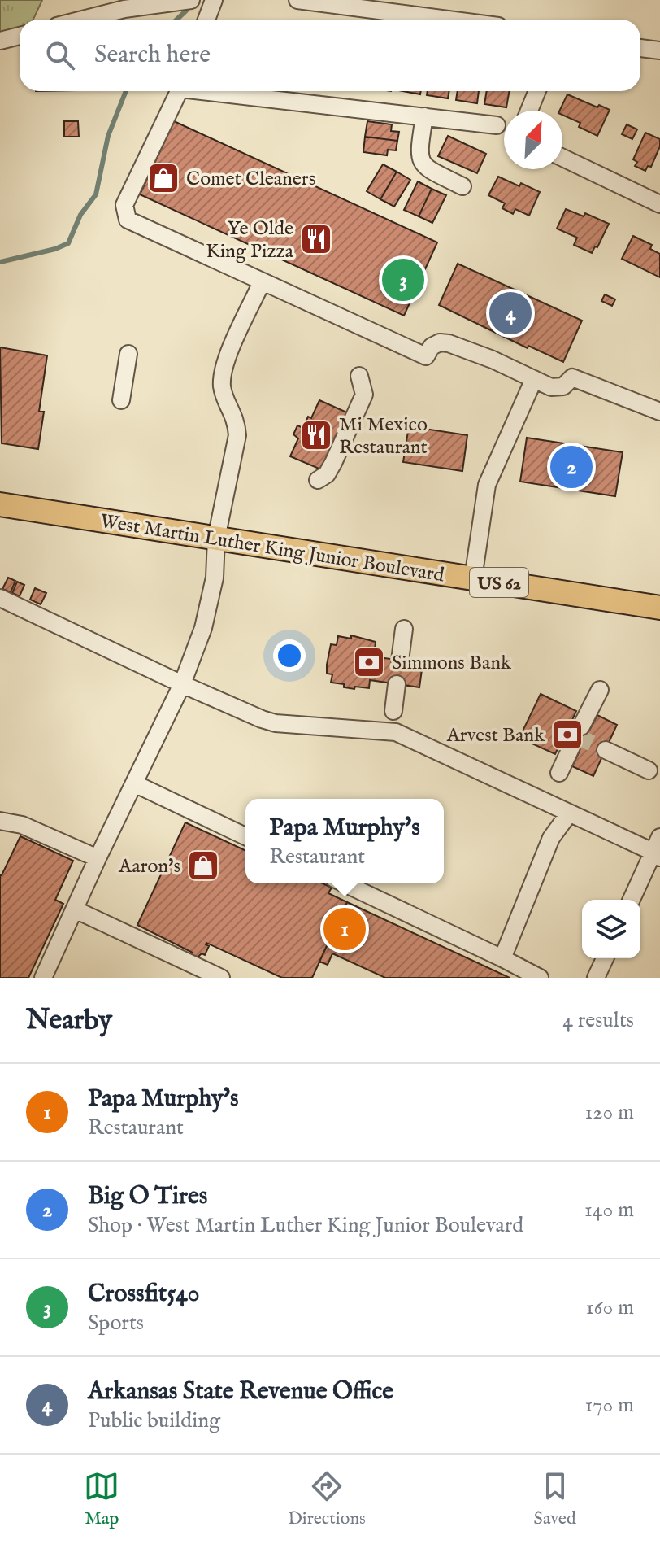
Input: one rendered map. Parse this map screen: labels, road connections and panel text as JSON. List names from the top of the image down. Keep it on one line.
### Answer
{"streets":{"highway":["West Martin Luther King Junior Boulevard","US 62"]},"places":{"shop":["Comet Cleaners","Aaron's"],"restaurant":["Ye Olde King Pizza","Mi Mexico Restaurant"],"bank":["Simmons Bank","Arvest Bank"]},"north":"top right","page":{"search":"Search here","pins":["3","4","2","1"],"popup":["Papa Murphy's","Restaurant"],"heading":["Nearby","4 results"],"list":[{"mark":"1","name":"Papa Murphy's","note":"Restaurant","value":"120 m"},{"mark":"2","name":"Big O Tires","note":"Shop · West Martin Luther King Junior Boulevard","value":"140 m"},{"mark":"3","name":"Crossfit540","note":"Sports","value":"160 m"},{"mark":"4","name":"Arkansas State Revenue Office","note":"Public building","value":"170 m"}],"nav":["Map","Directions","Saved"]}}
